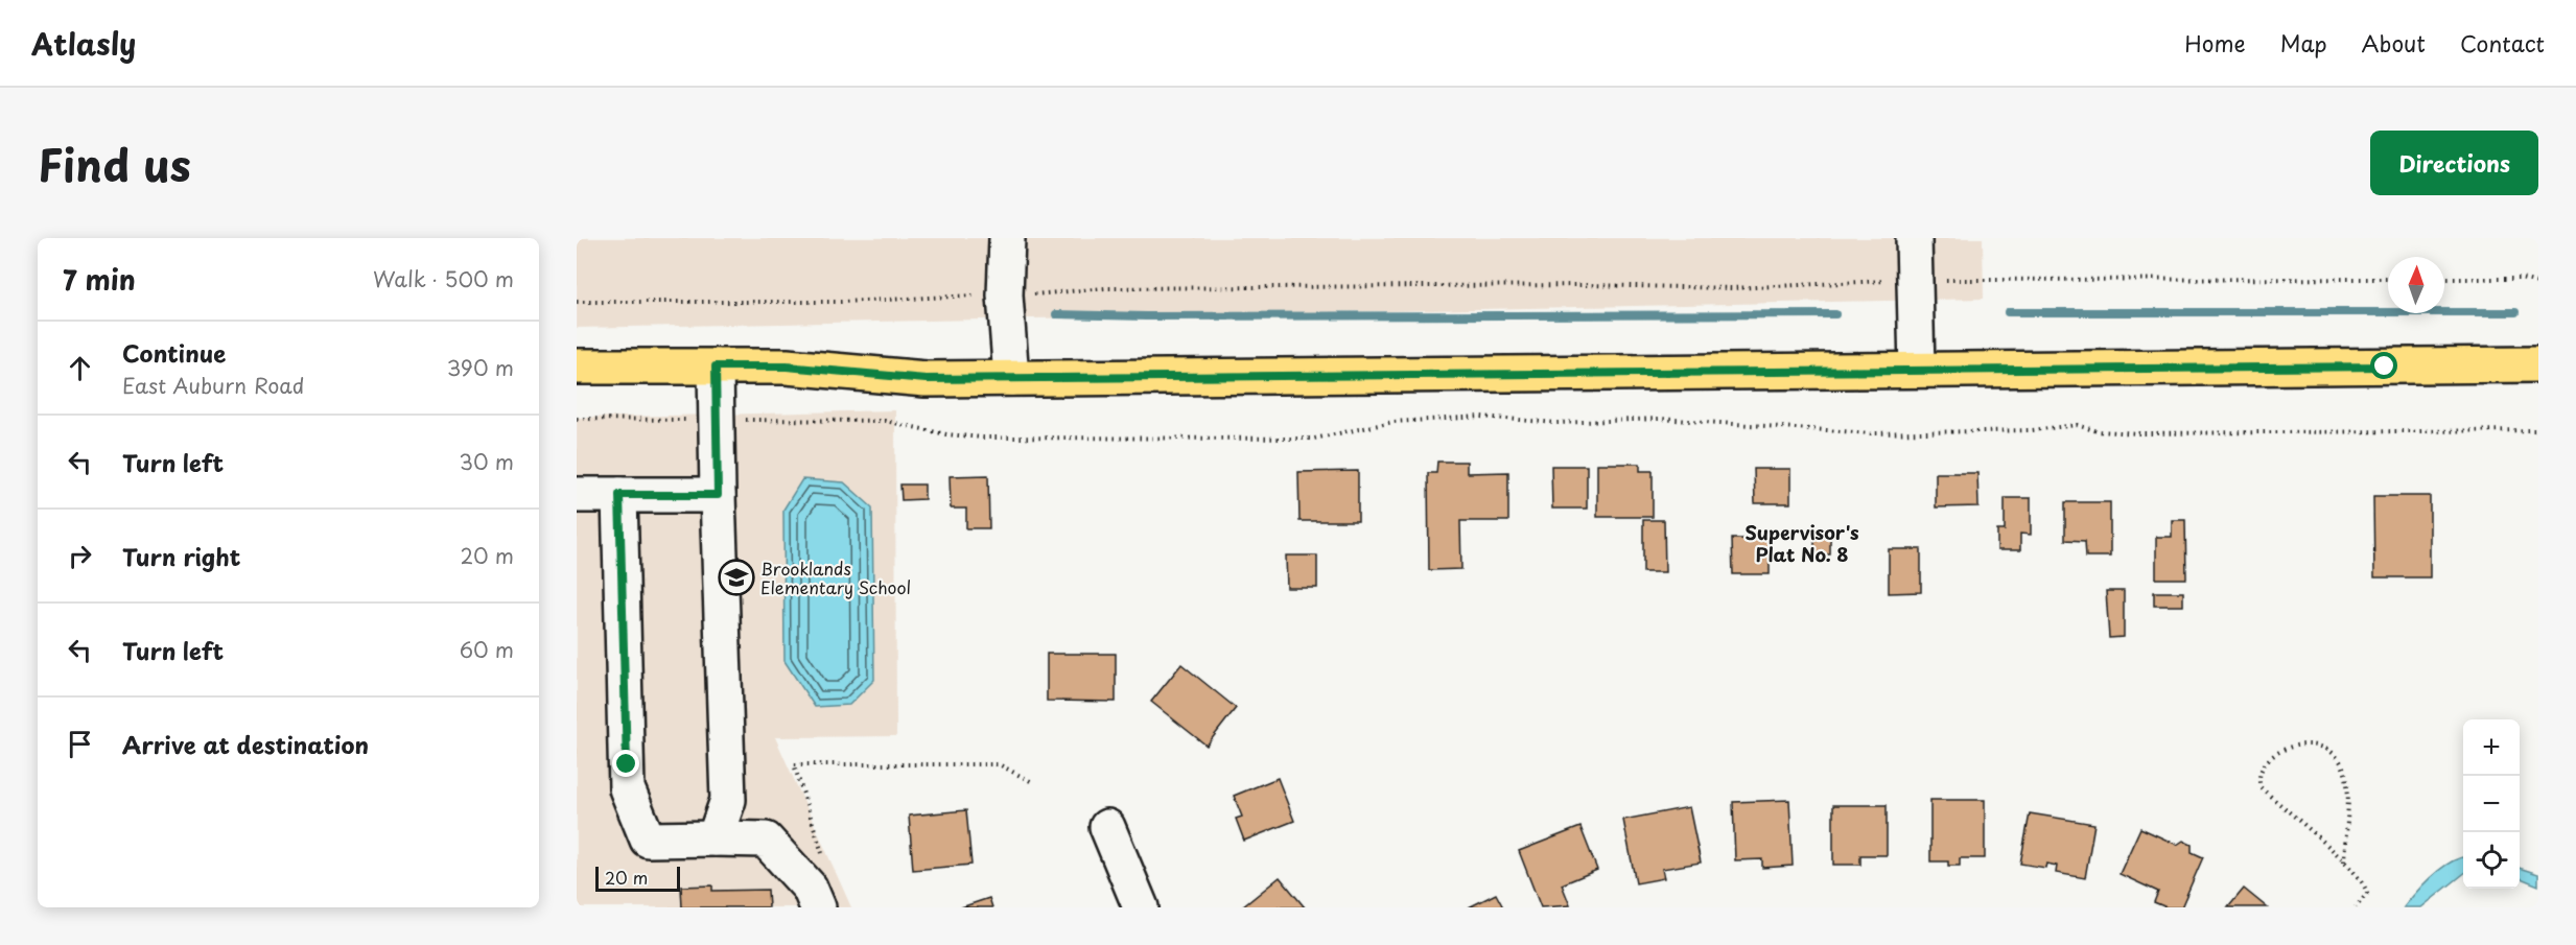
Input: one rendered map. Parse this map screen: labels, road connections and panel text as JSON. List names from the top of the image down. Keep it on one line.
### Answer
{"districts":["Supervisor's Plat No. 8"],"places":{"school or university":["Brooklands Elementary School"]},"scale_bar":"20 m","north":"top","page":{"header":"Atlasly","nav":["Home","Map","About","Contact"],"title":"Find us","buttons":"Directions","heading":["7 min","Walk · 500 m"],"list":[["Continue","East Auburn Road","390 m"],["Turn left","30 m"],["Turn right","20 m"],["Turn left","60 m"],"Arrive at destination"],"map_buttons":["+","−"],"scale":"20 m"}}
